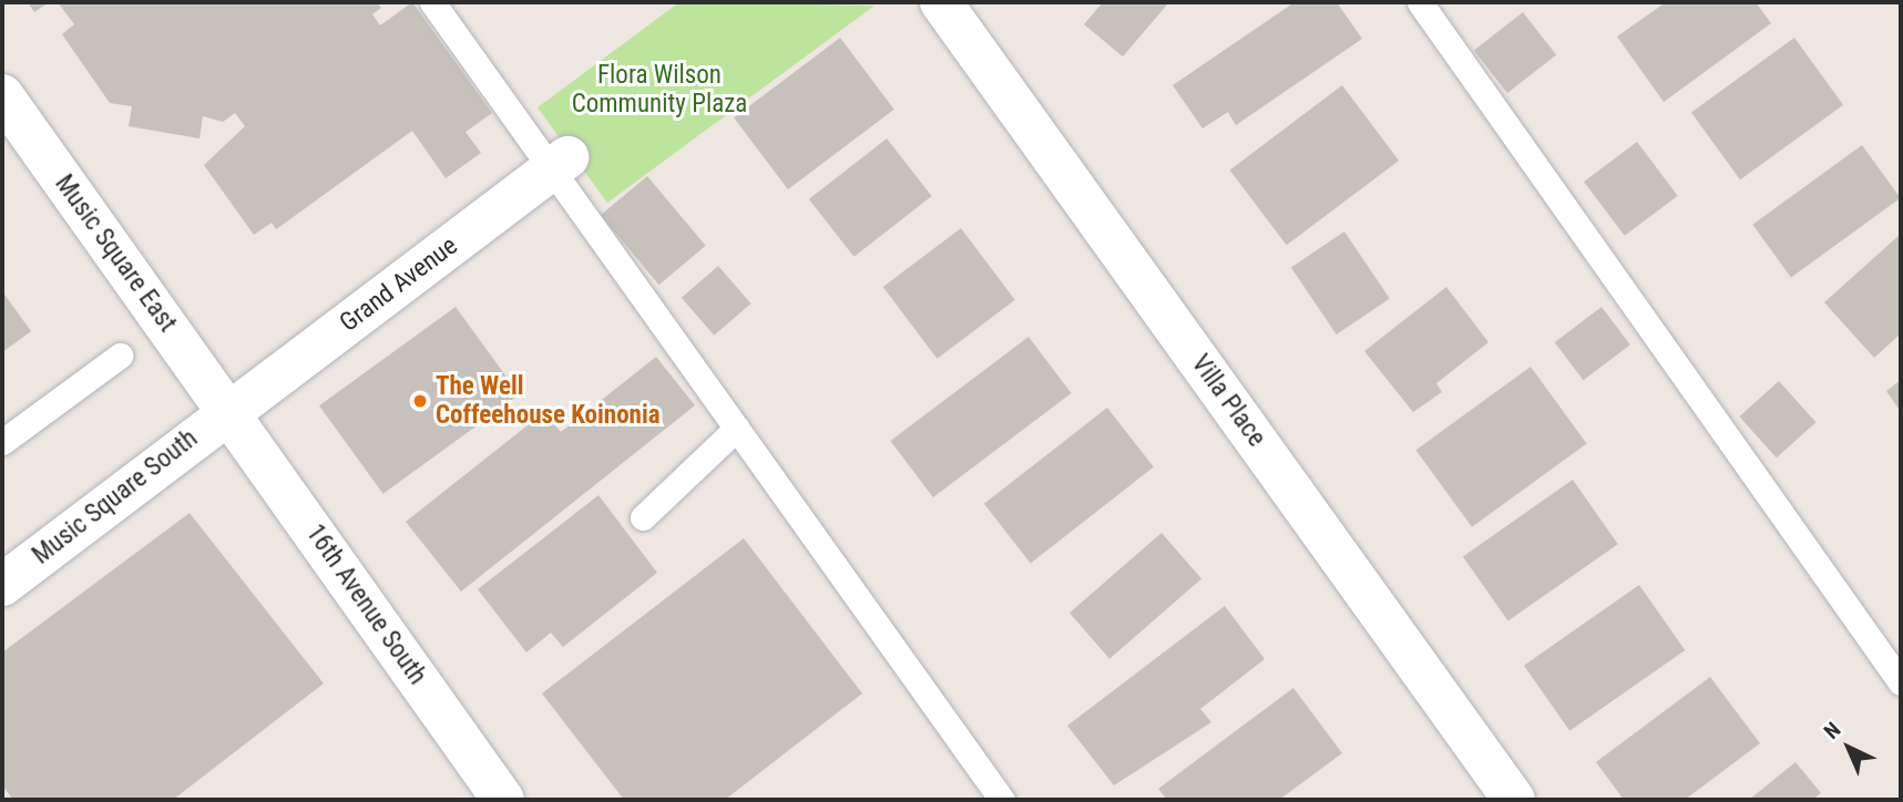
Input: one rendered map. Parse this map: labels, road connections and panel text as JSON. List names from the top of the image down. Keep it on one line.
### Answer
{"streets":{"street":["Music Square East","Grand Avenue","Villa Place","Music Square South","16th Avenue South"]},"crossings":[["Music Square East","Grand Avenue"],["Music Square East","Music Square South"],["Music Square East","16th Avenue South"],["Grand Avenue","Music Square South"],["Grand Avenue","16th Avenue South"],["Music Square South","16th Avenue South"]],"parks":["Flora Wilson Community Plaza"],"places":["The Well Coffeehouse Koinonia"],"north":"top left"}
